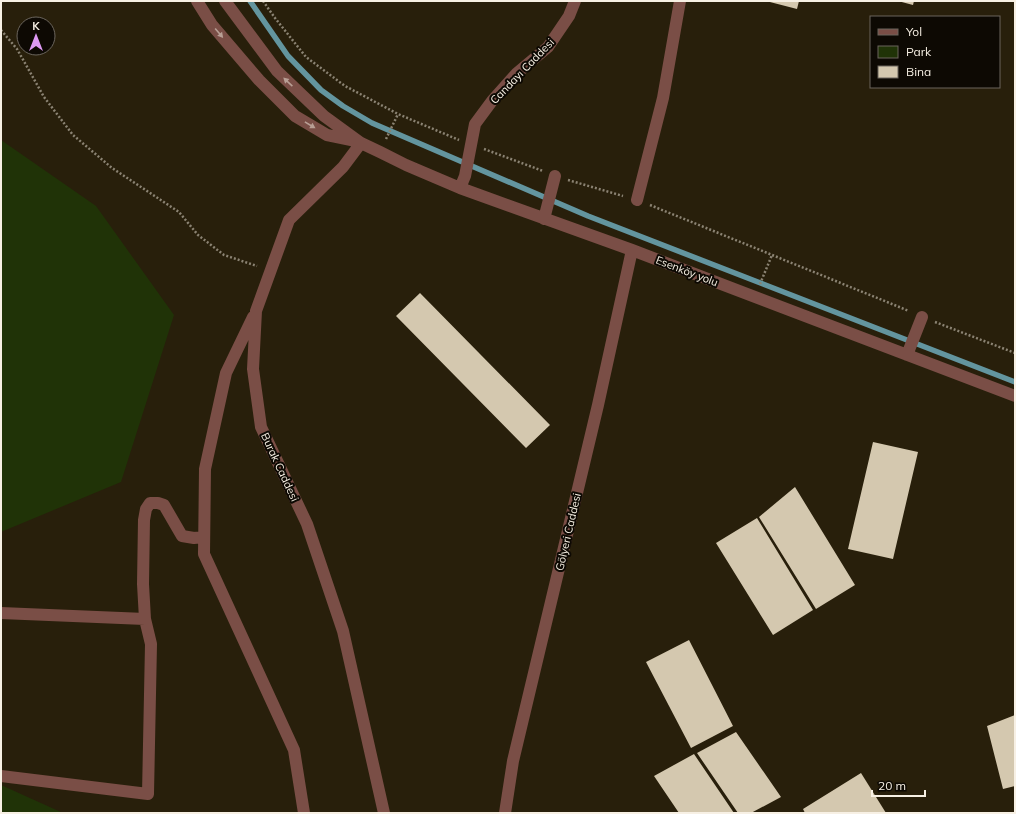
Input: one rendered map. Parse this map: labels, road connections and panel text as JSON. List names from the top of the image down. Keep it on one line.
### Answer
{"streets":{"street":["Candayı Caddesi","Esenköy yolu","Burak Caddesi","Gölyeri Caddesi"]},"crossings":[["Candayı Caddesi","Esenköy yolu"],["Esenköy yolu","Burak Caddesi"],["Esenköy yolu","Gölyeri Caddesi"]],"legend":["Yol","Park","Bina"],"scale_bar":"20 m","north":"top"}
